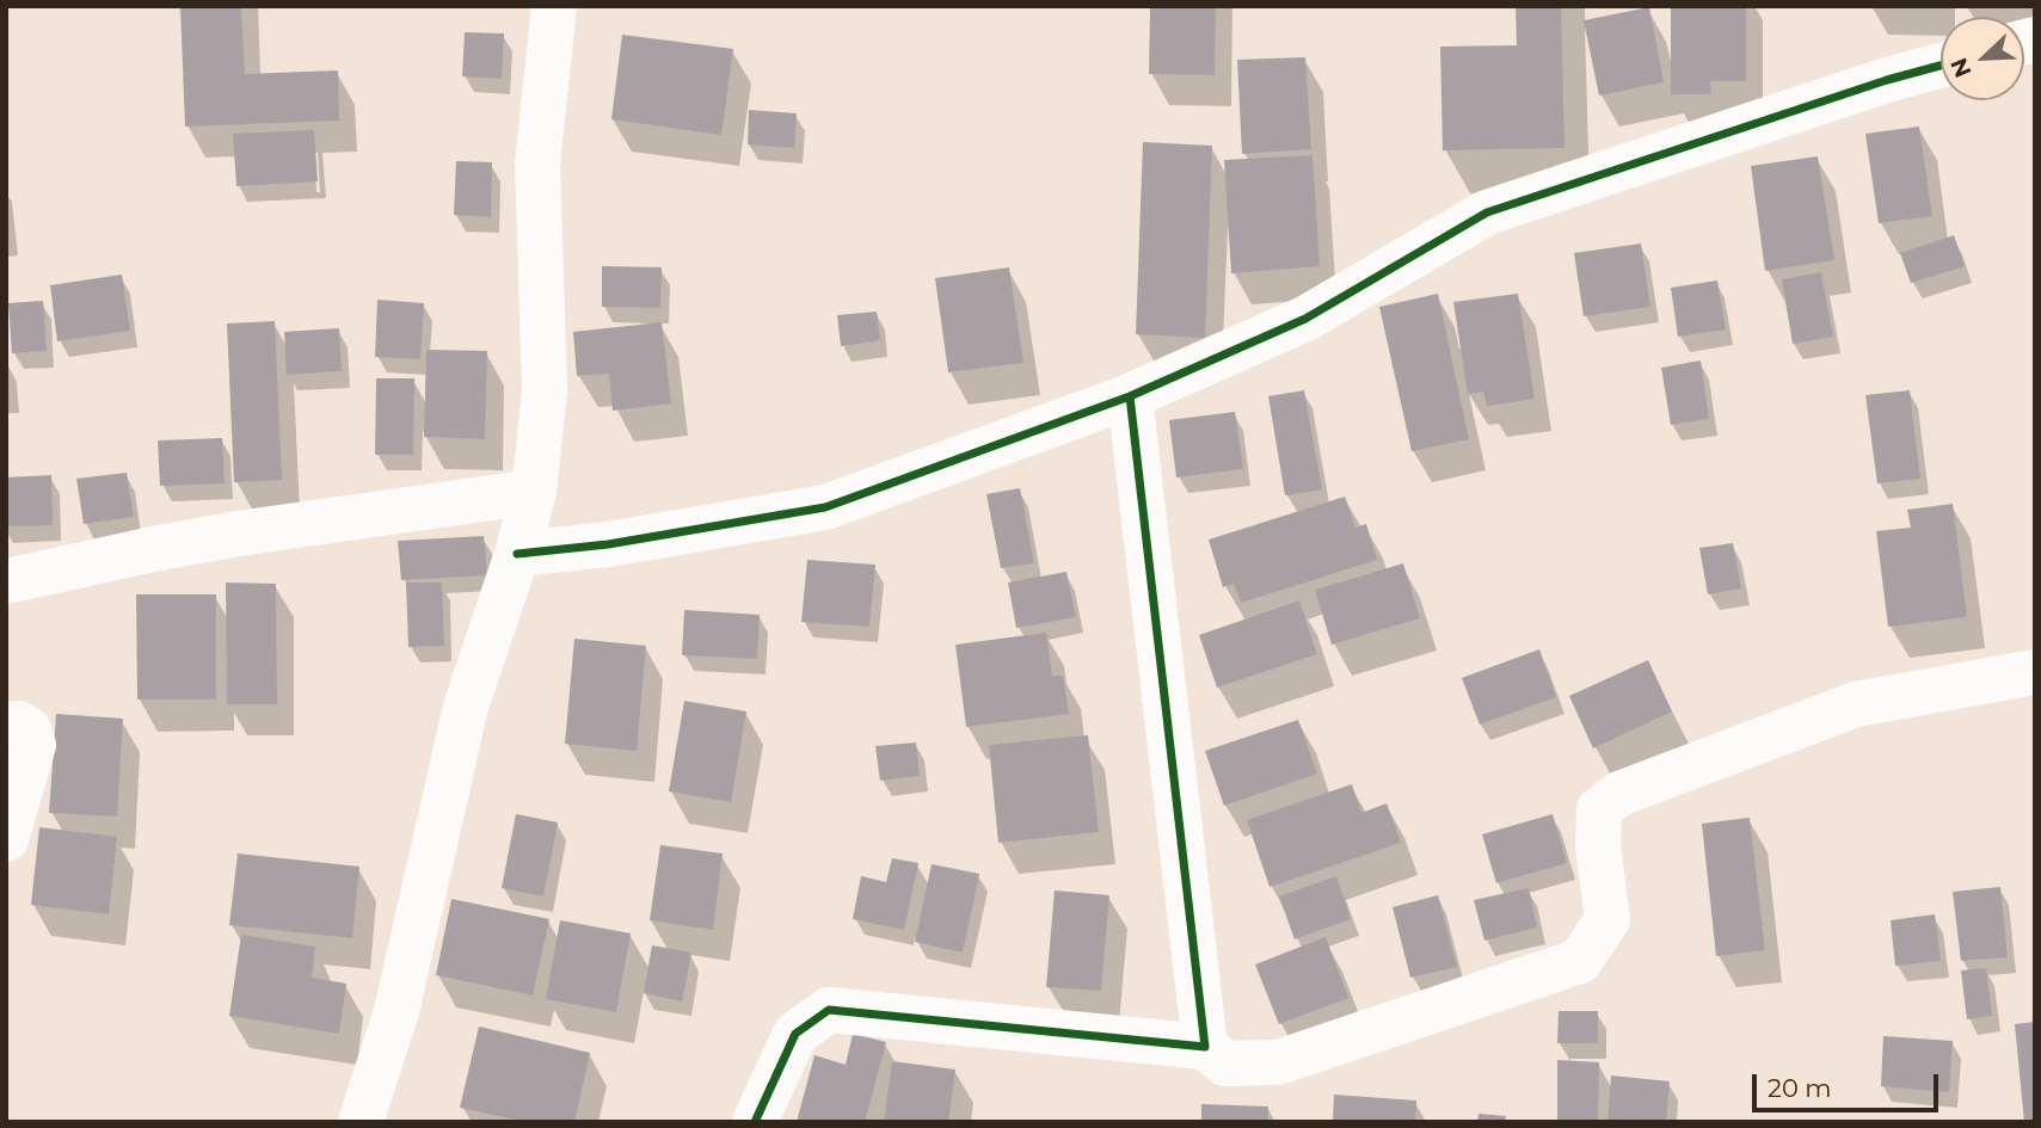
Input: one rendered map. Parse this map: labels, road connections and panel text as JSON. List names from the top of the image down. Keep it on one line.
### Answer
{"scale_bar":"20 m","north":"bottom left"}
